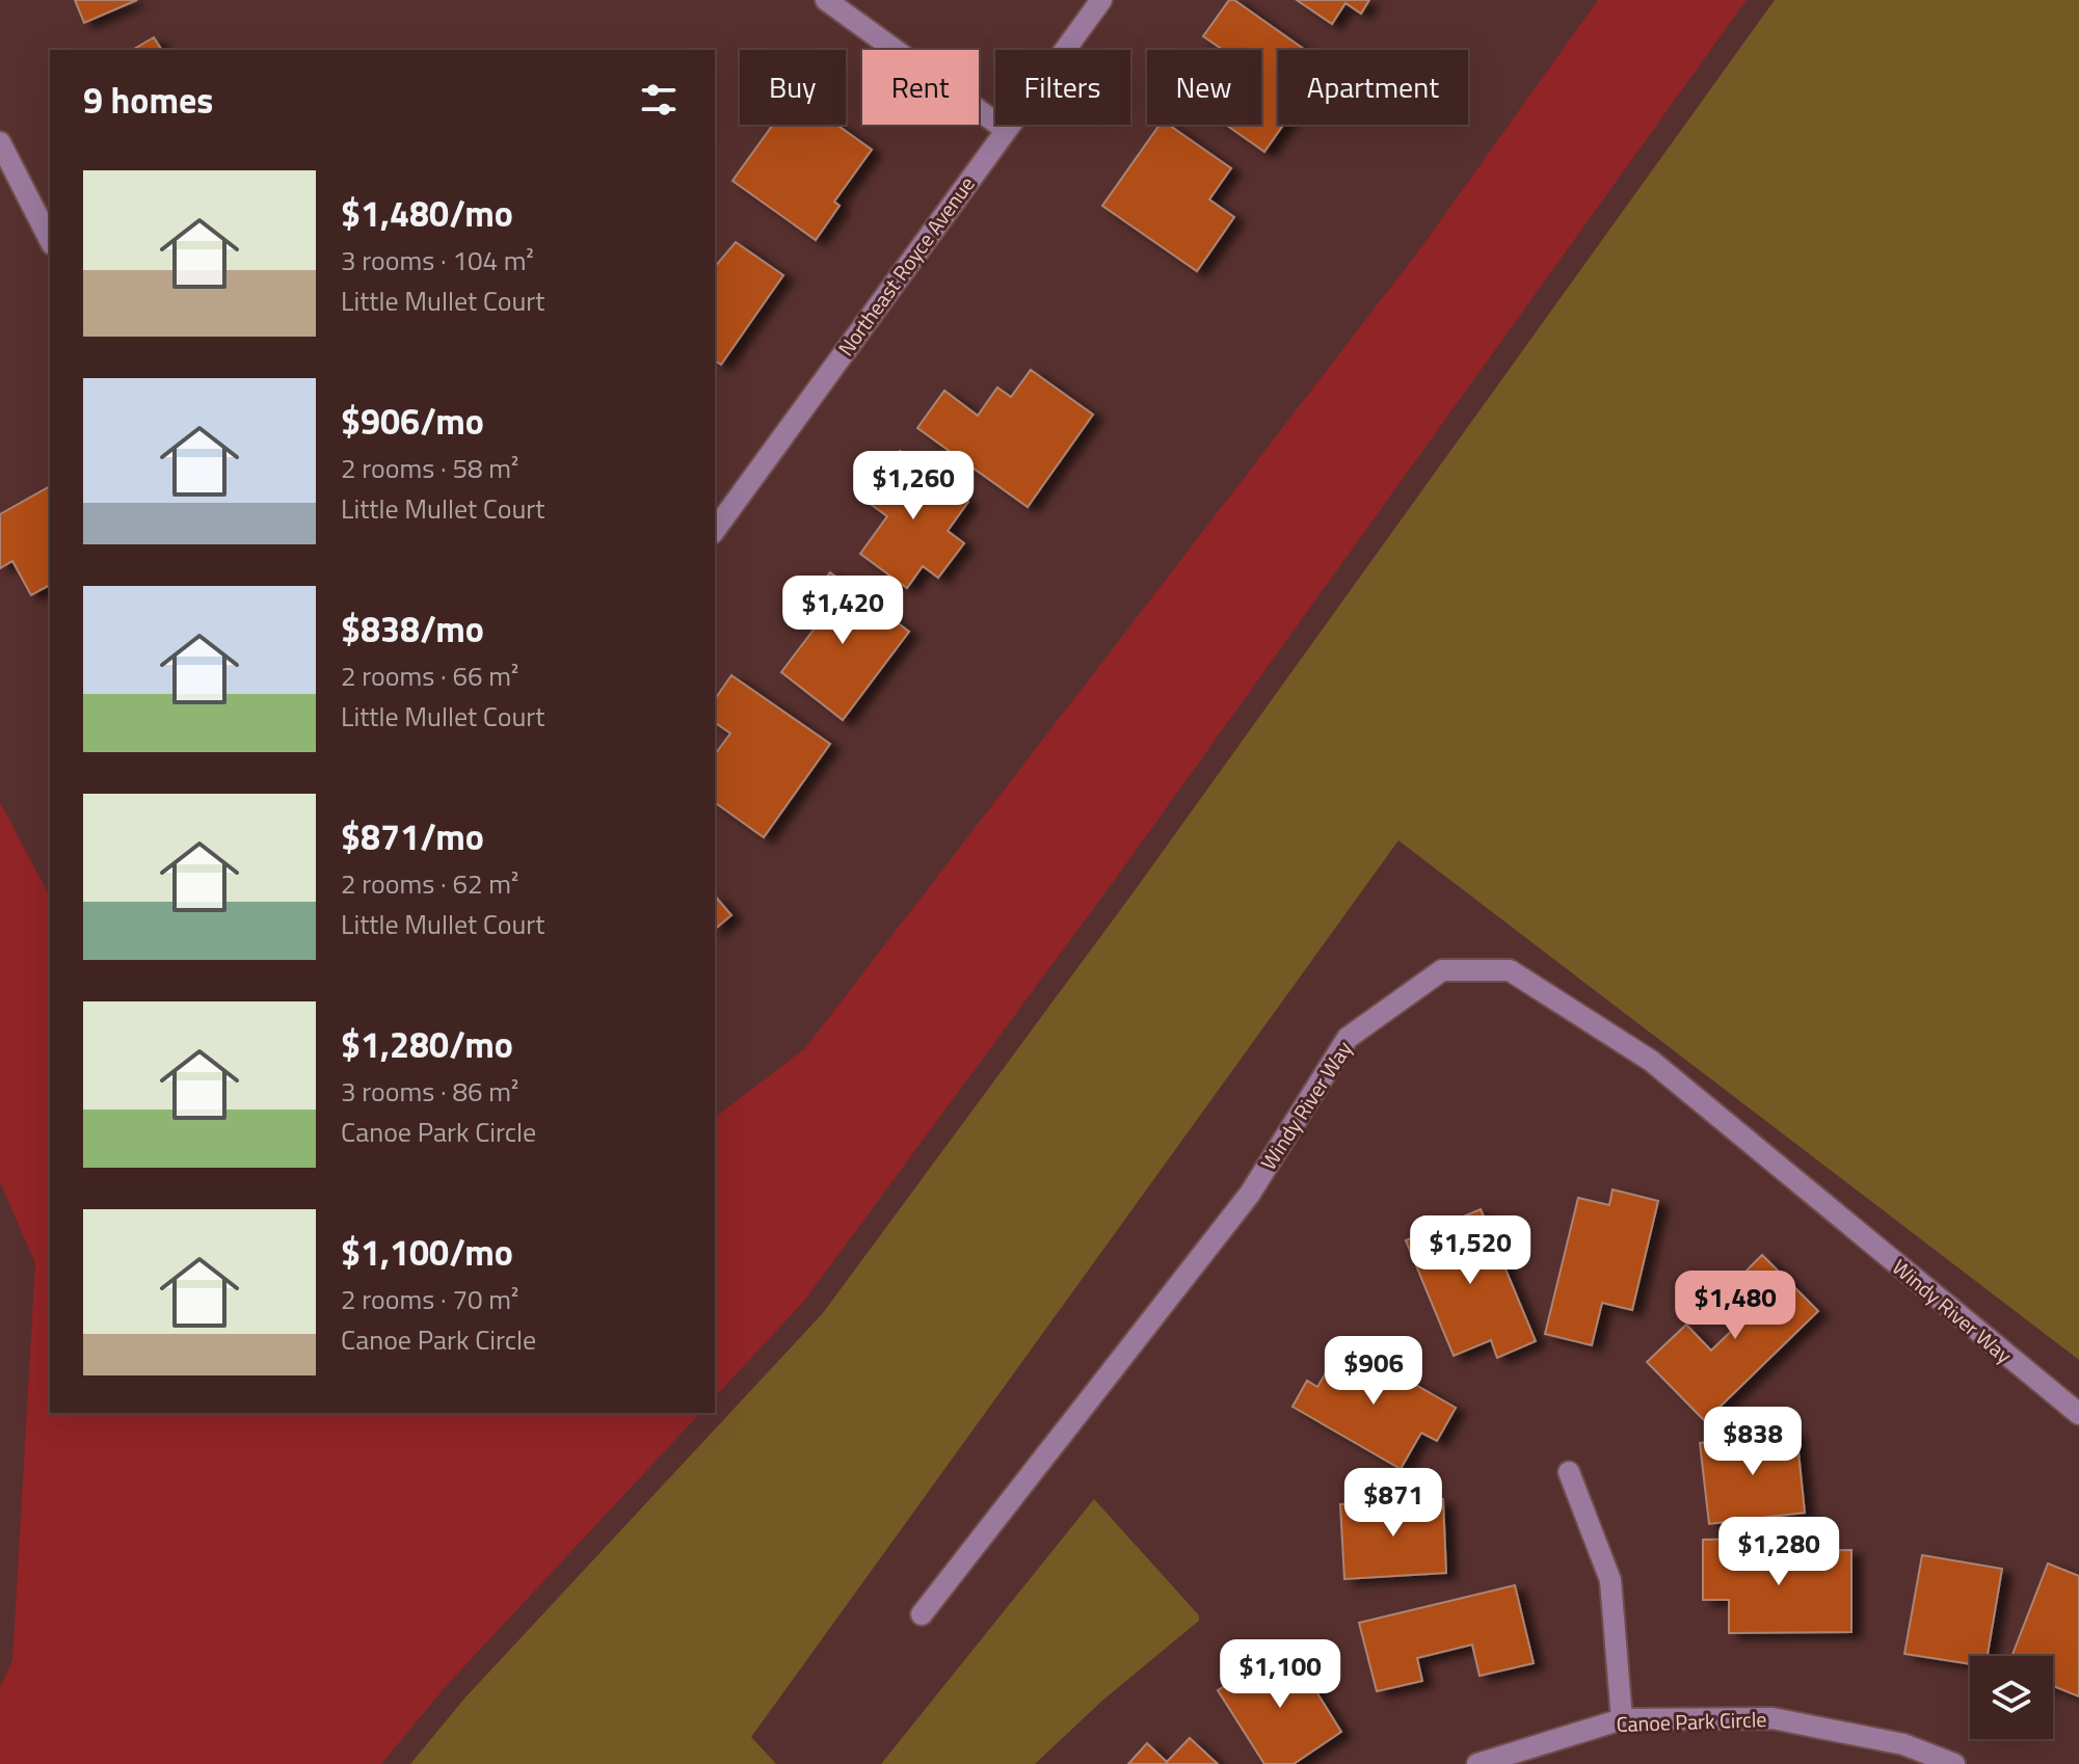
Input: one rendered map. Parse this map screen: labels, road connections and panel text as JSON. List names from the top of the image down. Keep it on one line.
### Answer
{"streets":{"street":["Northeast Royce Avenue","Windy River Way","Canoe Park Circle"]},"page":{"chip":["Buy","Rent","Filters","New","Apartment"],"heading":"9 homes","list":[{"name":"$1,480/mo","note":"3 rooms · 104 m² · Little Mullet Court"},{"name":"$906/mo","note":"2 rooms · 58 m² · Little Mullet Court"},{"name":"$838/mo","note":"2 rooms · 66 m² · Little Mullet Court"},{"name":"$871/mo","note":"2 rooms · 62 m² · Little Mullet Court"},{"name":"$1,280/mo","note":"3 rooms · 86 m² · Canoe Park Circle"},{"name":"$1,100/mo","note":"2 rooms · 70 m² · Canoe Park Circle"}],"price":["$1,260","$1,420","$1,520","$1,480","$906","$838","$871","$1,280","$1,100"]}}
